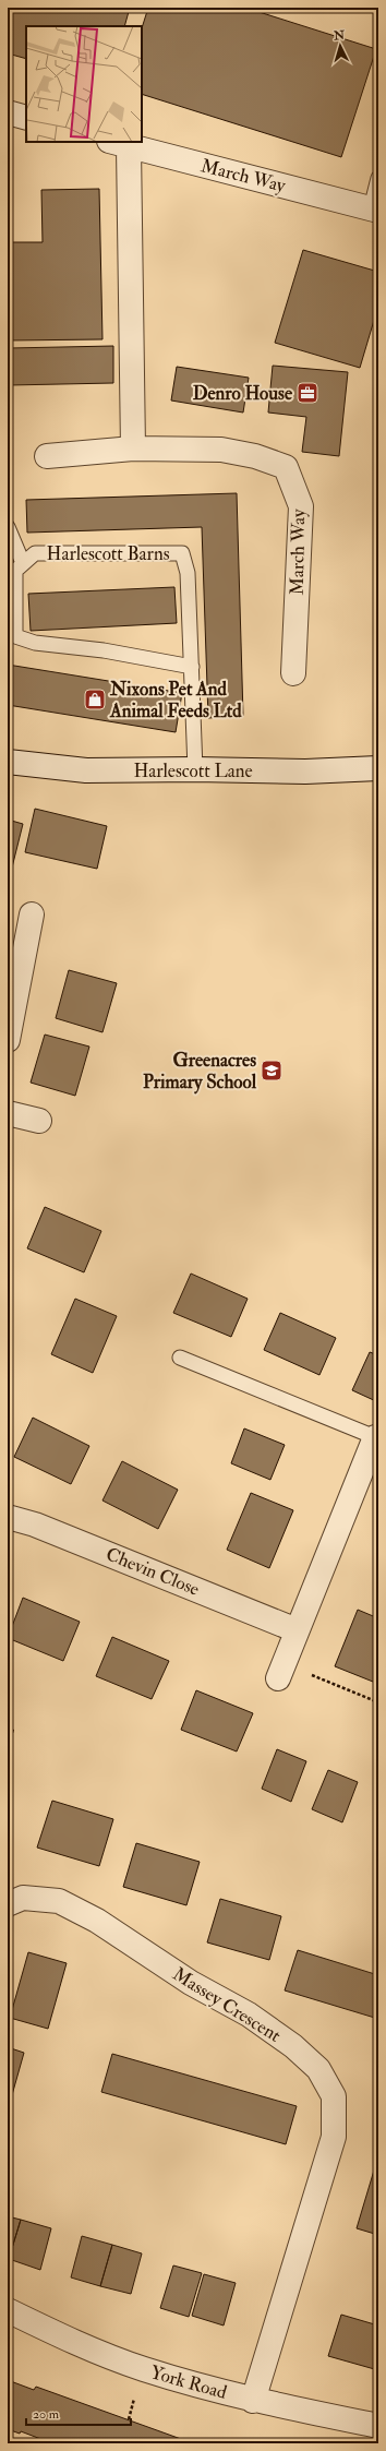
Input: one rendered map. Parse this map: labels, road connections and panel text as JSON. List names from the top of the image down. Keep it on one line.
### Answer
{"streets":{"street":["March Way","Harlescott Lane","Chevin Close","Massey Crescent","York Road"],"lane":["Harlescott Barns"]},"crossings":[["Harlescott Barns","Harlescott Lane"],["Massey Crescent","York Road"]],"places":{"office":["Denro House"],"shop":["Nixons Pet And Animal Feeds Ltd"],"school or university":["Greenacres Primary School"]},"scale_bar":"20 m","north":"top"}
